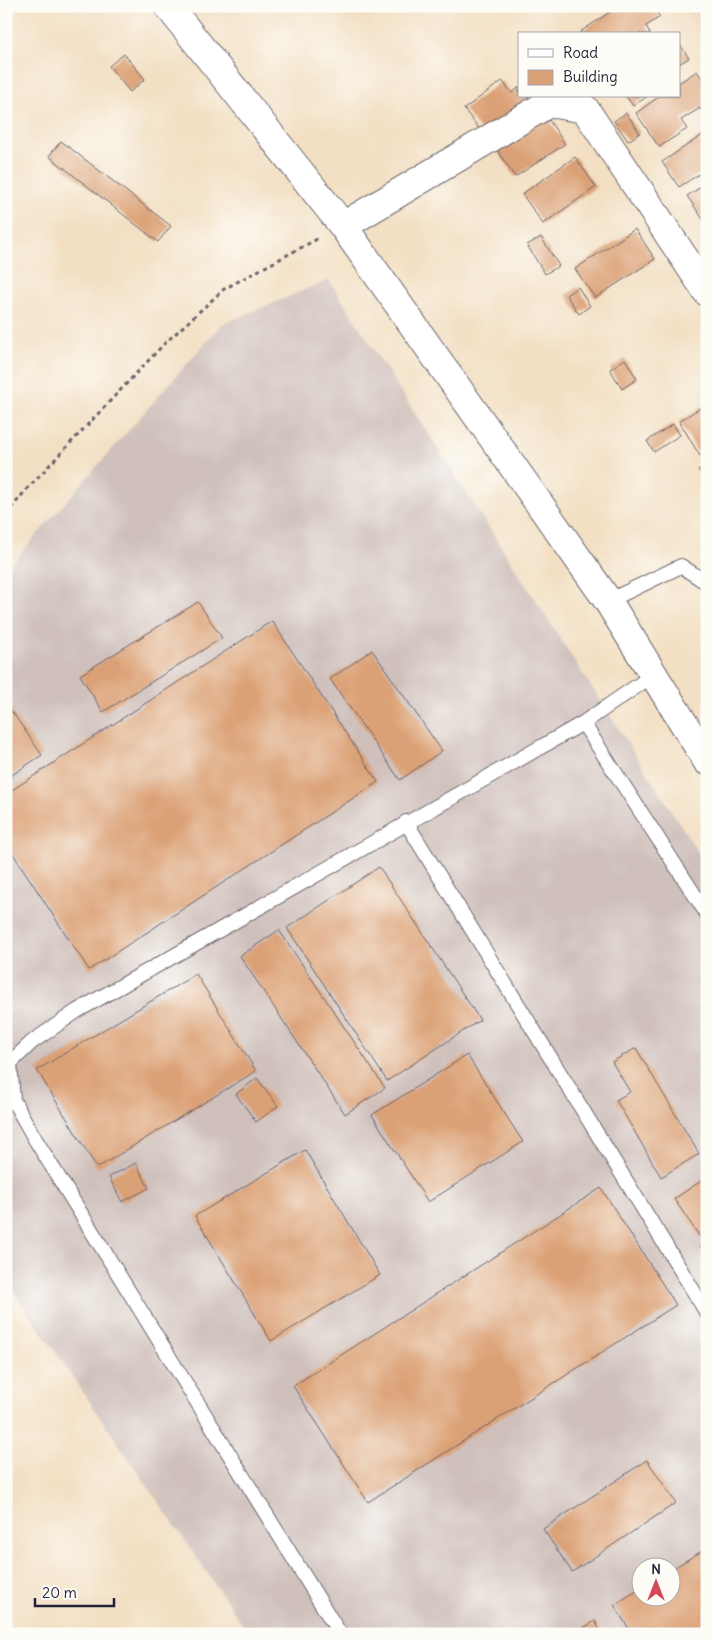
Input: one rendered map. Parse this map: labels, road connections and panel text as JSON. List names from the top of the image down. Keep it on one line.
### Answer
{"legend":["Road","Building"],"scale_bar":"20 m","north":"top"}
